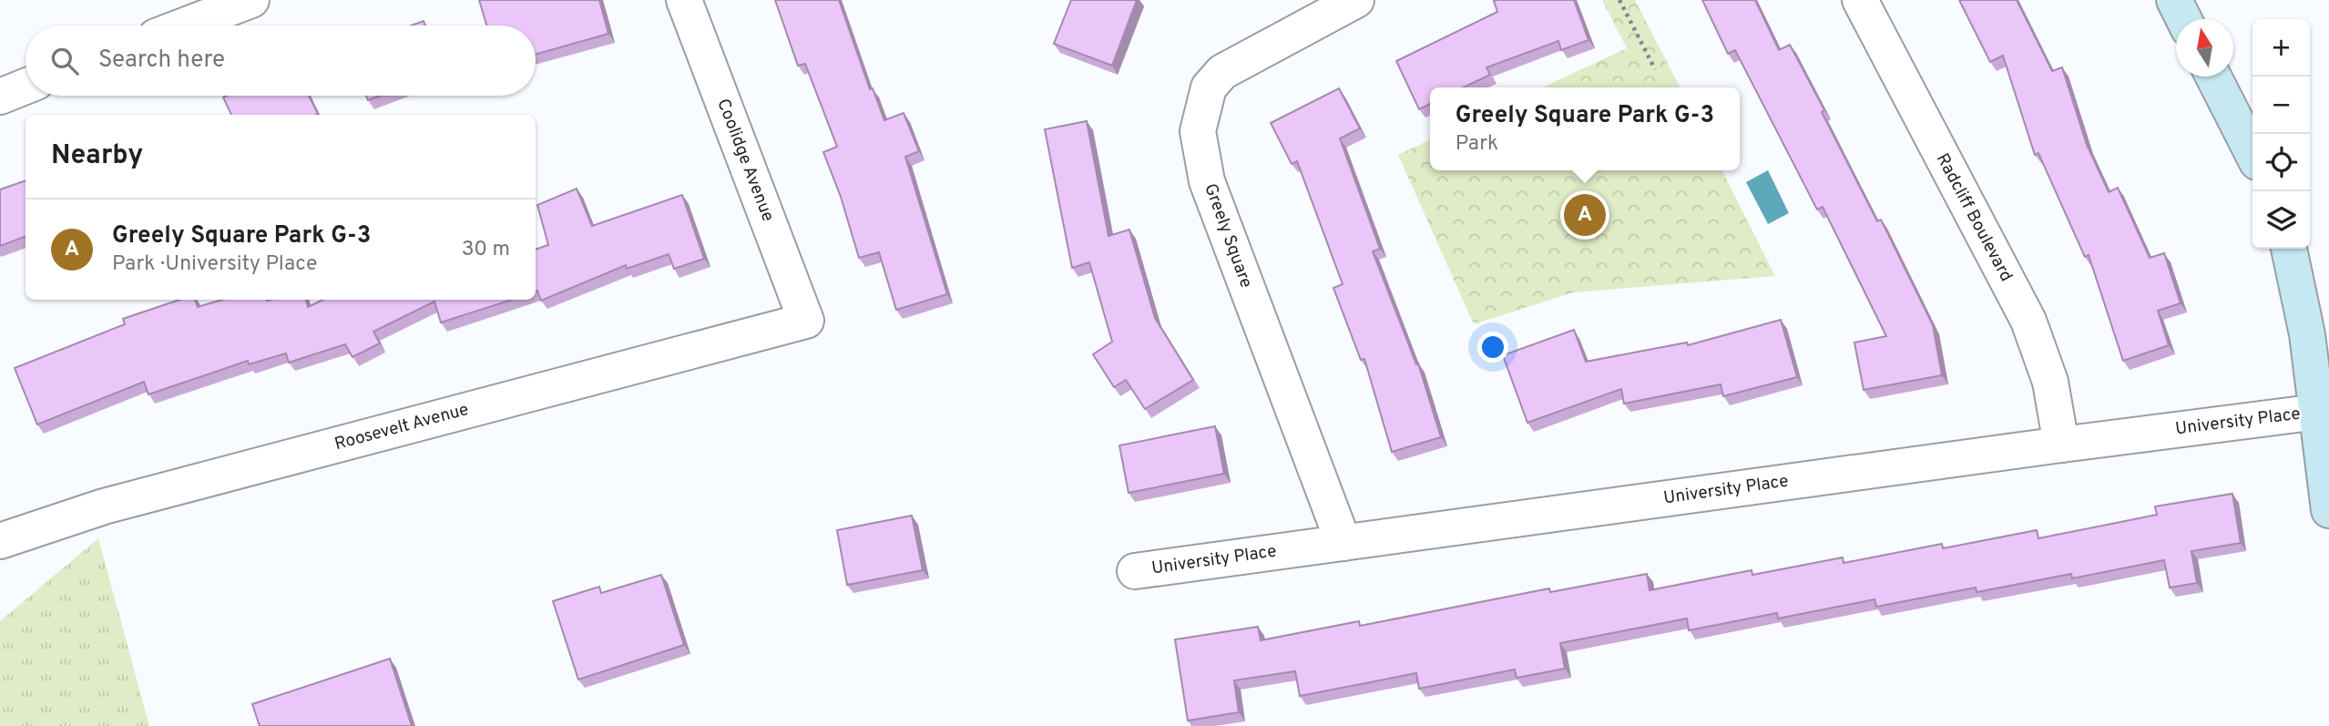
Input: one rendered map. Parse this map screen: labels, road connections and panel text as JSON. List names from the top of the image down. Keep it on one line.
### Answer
{"streets":{"street":["Coolidge Avenue","Radcliff Boulevard","Greely Square","University Place","Roosevelt Avenue"]},"crossings":[["Coolidge Avenue","Roosevelt Avenue"],["Radcliff Boulevard","University Place"],["Greely Square","University Place"]],"north":"top","page":{"map_buttons":["+","−"],"search":"Search here","popup":["Greely Square Park G-3","Park"],"heading":"Nearby","pins":"A","list":[{"mark":"A","name":"Greely Square Park G-3","note":"Park · University Place","value":"30 m"}]}}
